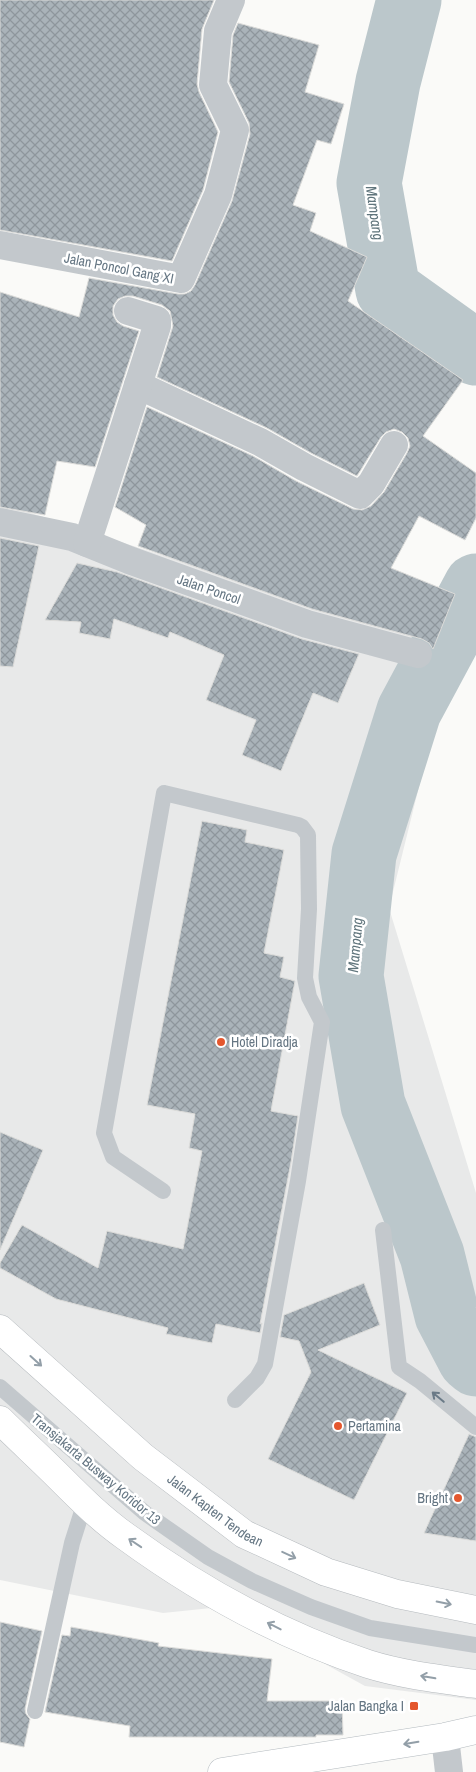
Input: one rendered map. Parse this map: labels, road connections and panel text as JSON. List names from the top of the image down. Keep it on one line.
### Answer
{"streets":{"main road":["Jalan Kapten Tendean"],"street":["Jalan Poncol Gang XI","Jalan Poncol"],"lane":["Transjakarta Busway Koridor 13"]},"water":["Mampang"],"places":{"other":["Hotel Diradja","Pertamina","Bright"],"transit":["Jalan Bangka I"]}}
